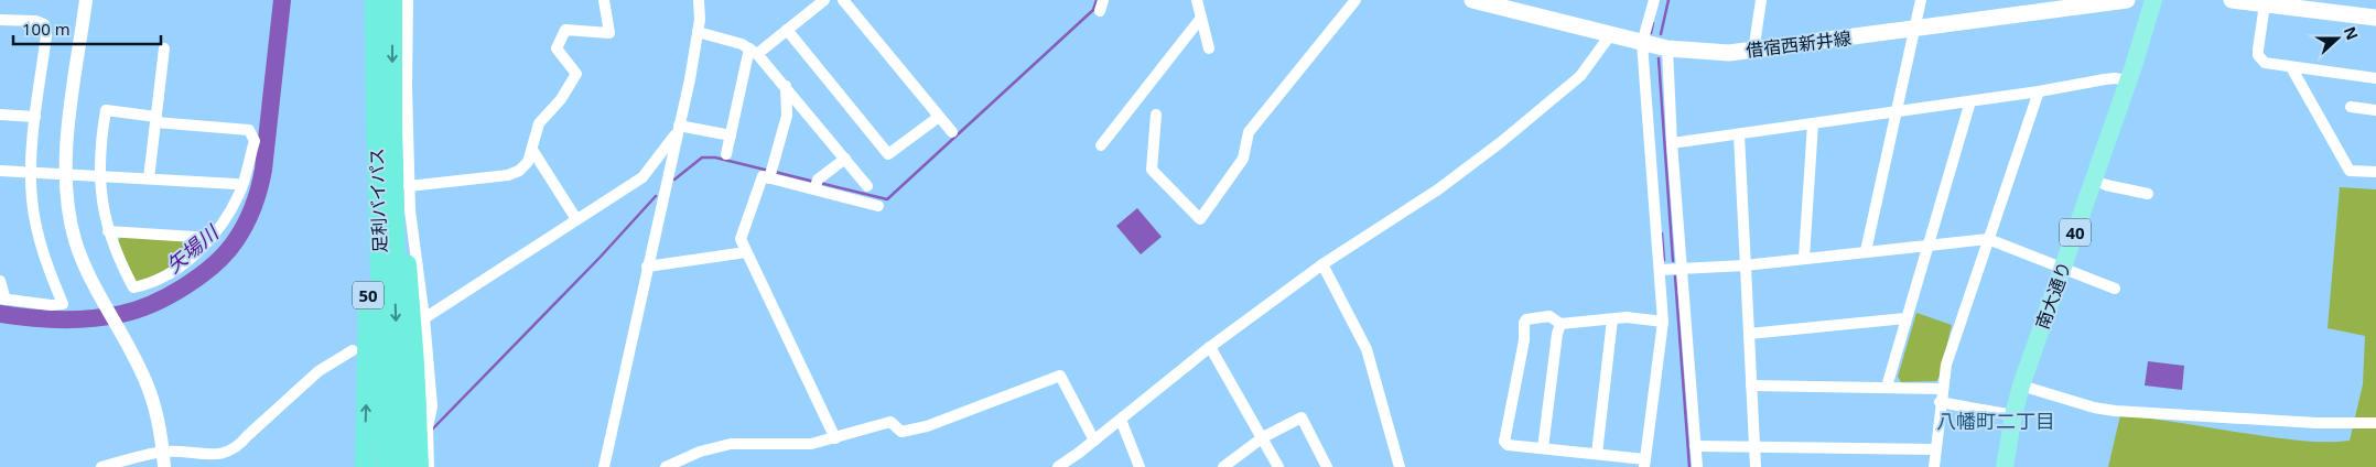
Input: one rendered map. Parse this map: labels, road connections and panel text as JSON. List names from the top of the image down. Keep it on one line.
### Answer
{"streets":{"highway":["足利バイパス","50"],"main road":["借宿西新井線","40","南大通り"]},"crossings":[["足利バイパス","50"]],"districts":["八幡町二丁目"],"water":["矢場川"],"scale_bar":"100 m","north":"right"}
